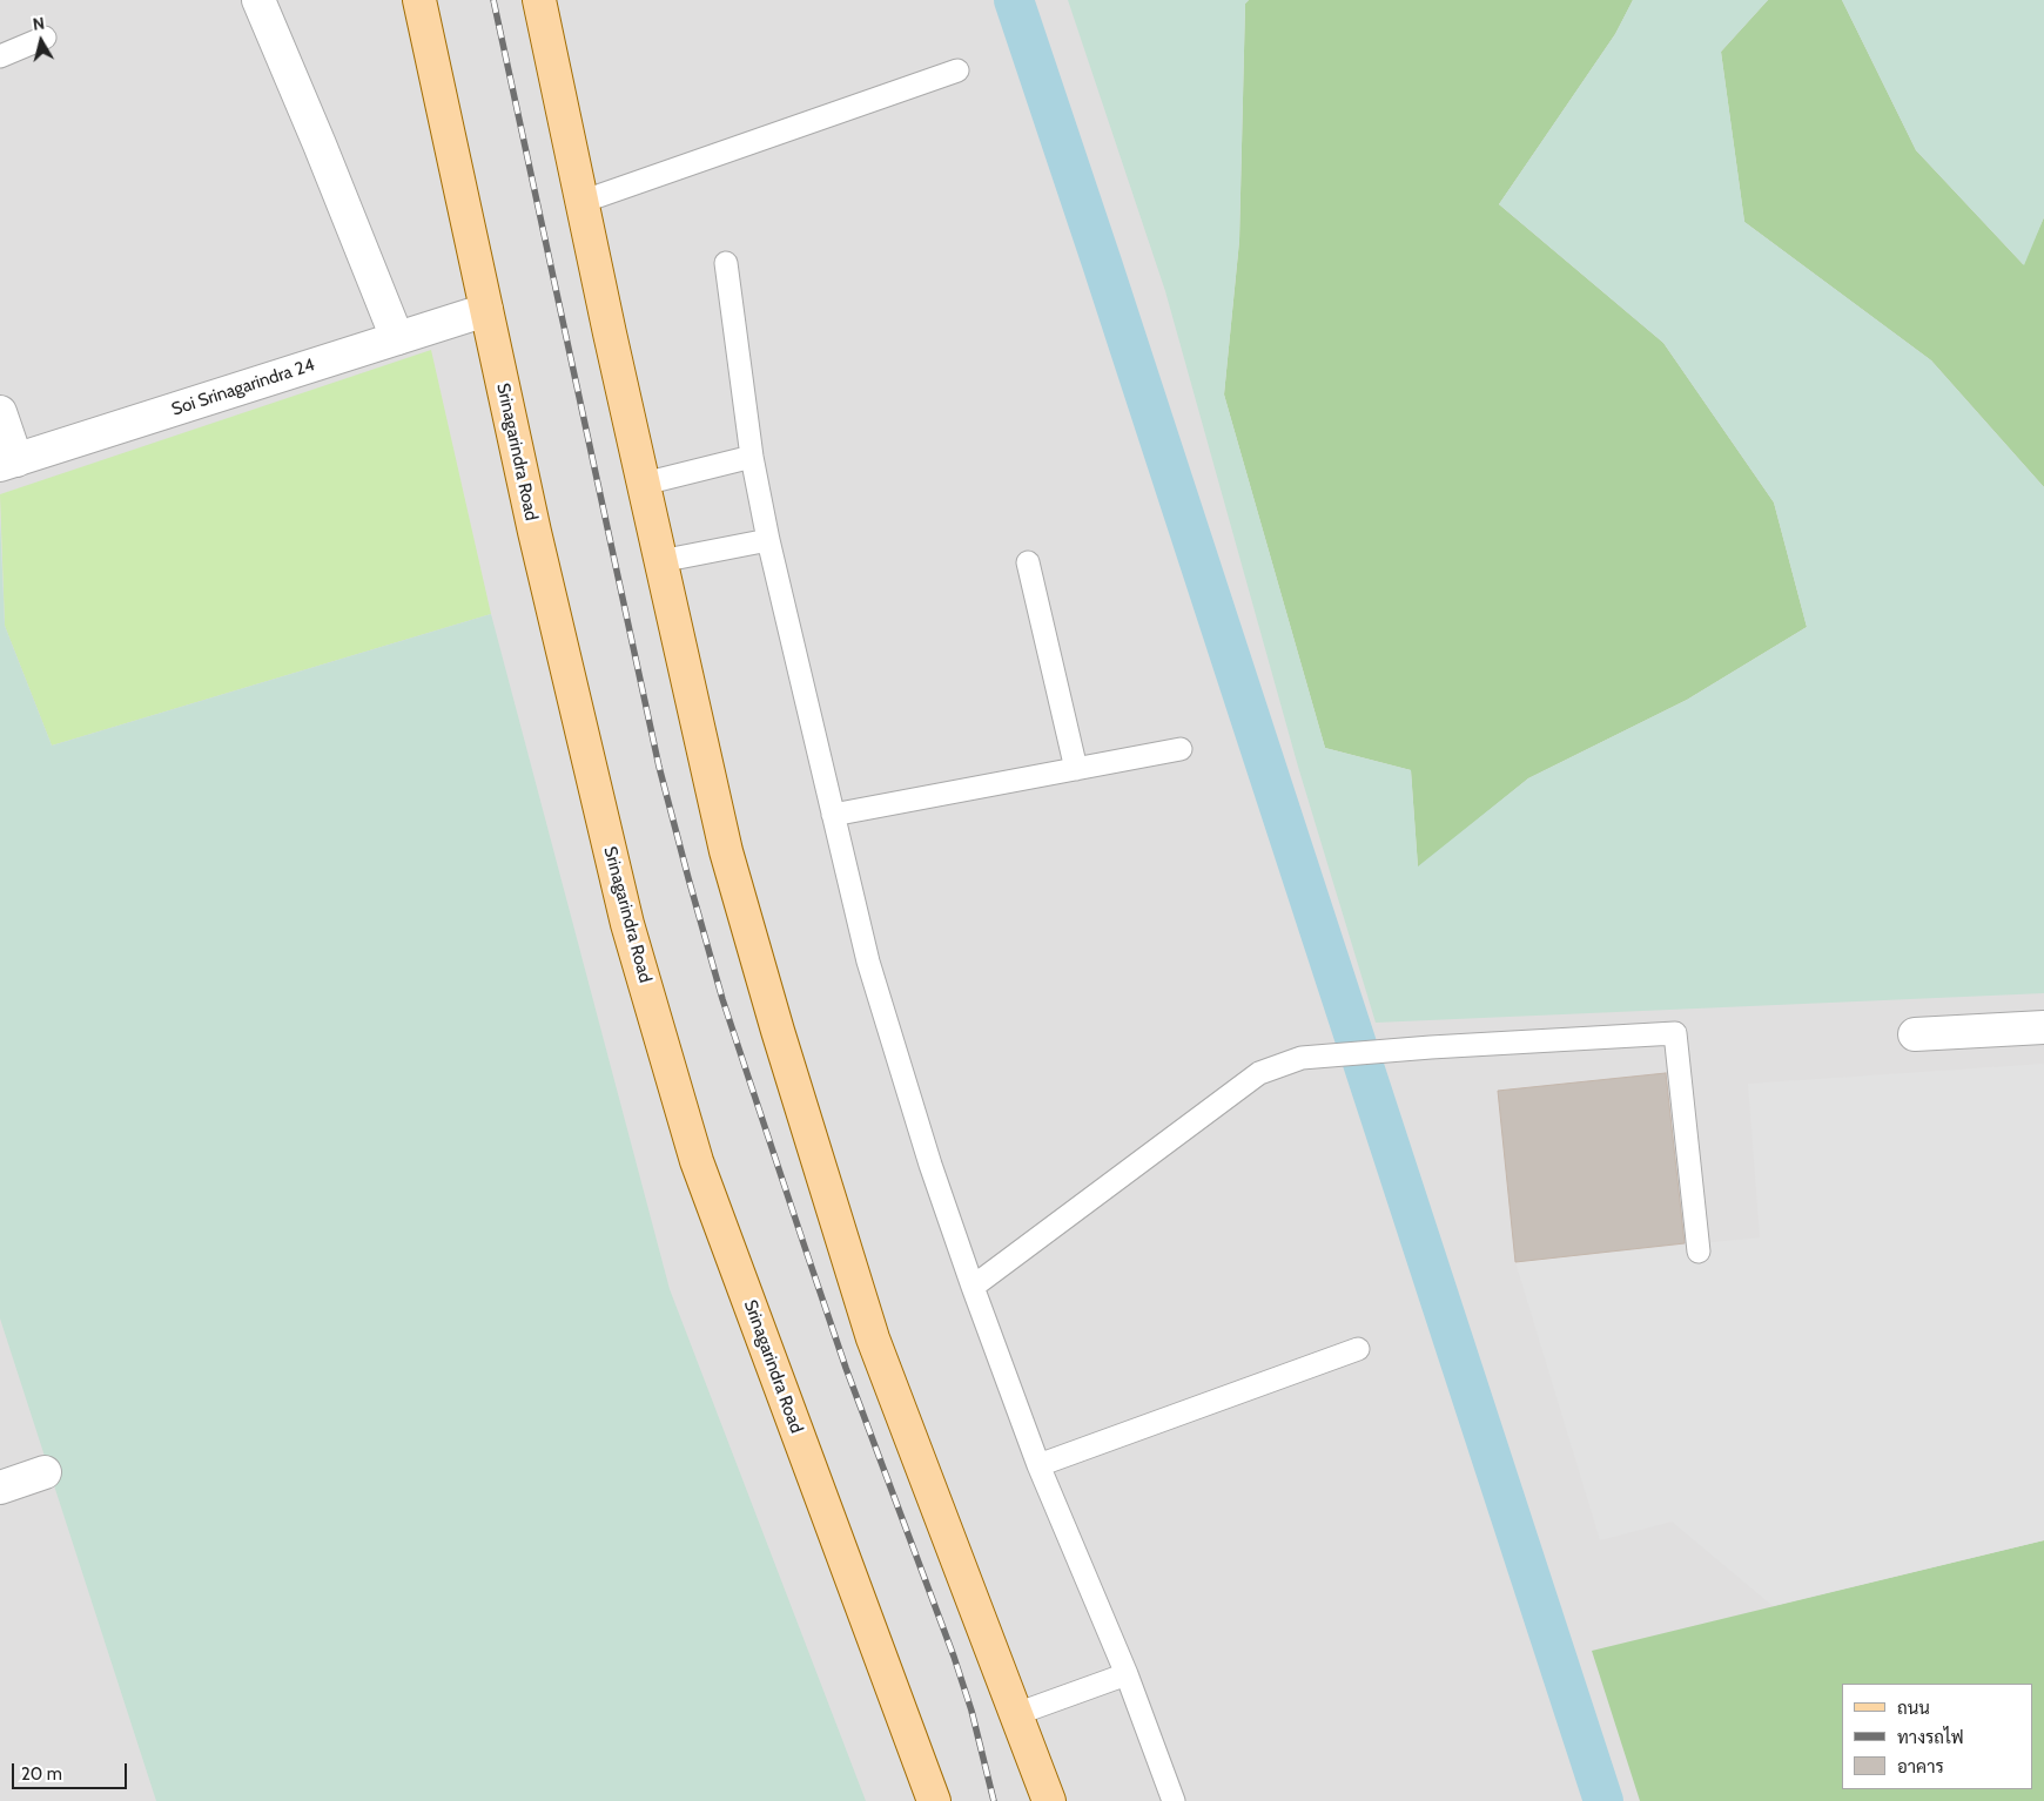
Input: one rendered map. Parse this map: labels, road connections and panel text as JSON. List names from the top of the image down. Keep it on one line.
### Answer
{"streets":{"main road":["Srinagarindra Road"],"street":["Soi Srinagarindra 24"]},"crossings":[["Soi Srinagarindra 24","Srinagarindra Road"]],"legend":["ถนน","ทางรถไฟ","อาคาร"],"scale_bar":"20 m","north":"top"}
